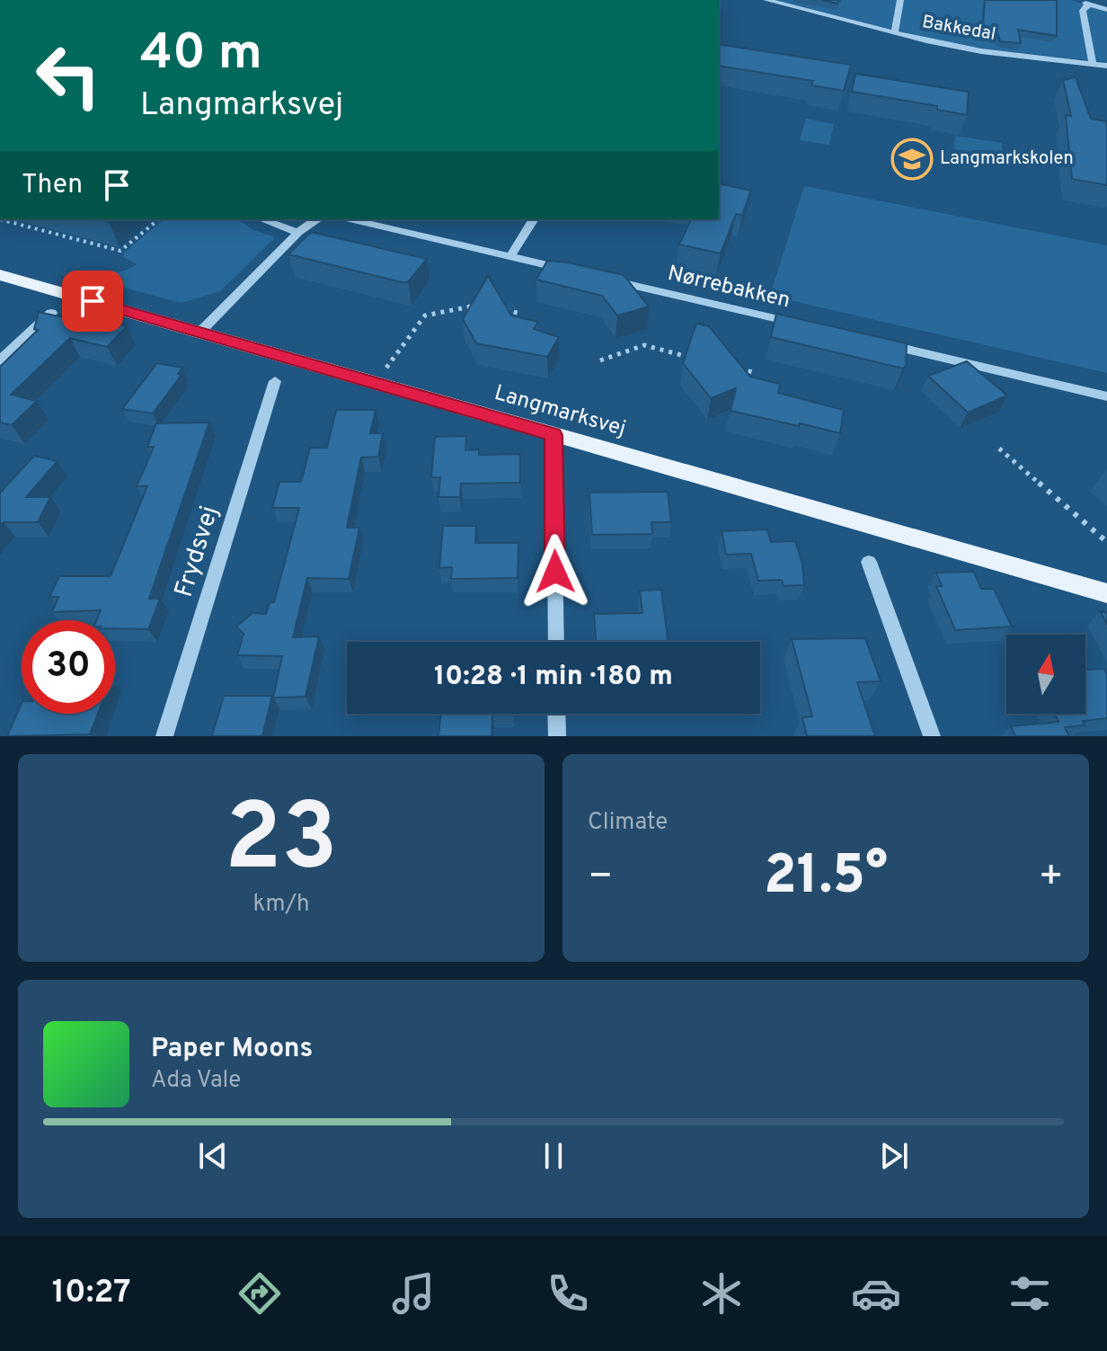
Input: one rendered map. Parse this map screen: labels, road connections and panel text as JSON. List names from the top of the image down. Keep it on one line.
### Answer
{"streets":{"main road":["Langmarksvej"],"street":["Bakkedal","Nørrebakken","Frydsvej"]},"places":{"school or university":["Langmarkskolen"]},"north":"top","page":{"turn":["40 m","Langmarksvej"],"then":"Then","limit":"30","trip":"10:28 · 1 min · 180 m","tile":[["23","km/h"],"Climate"],"heat":["−","21.5°","+"],"song":["Paper Moons","Ada Vale"],"tabs":"10:27"}}
